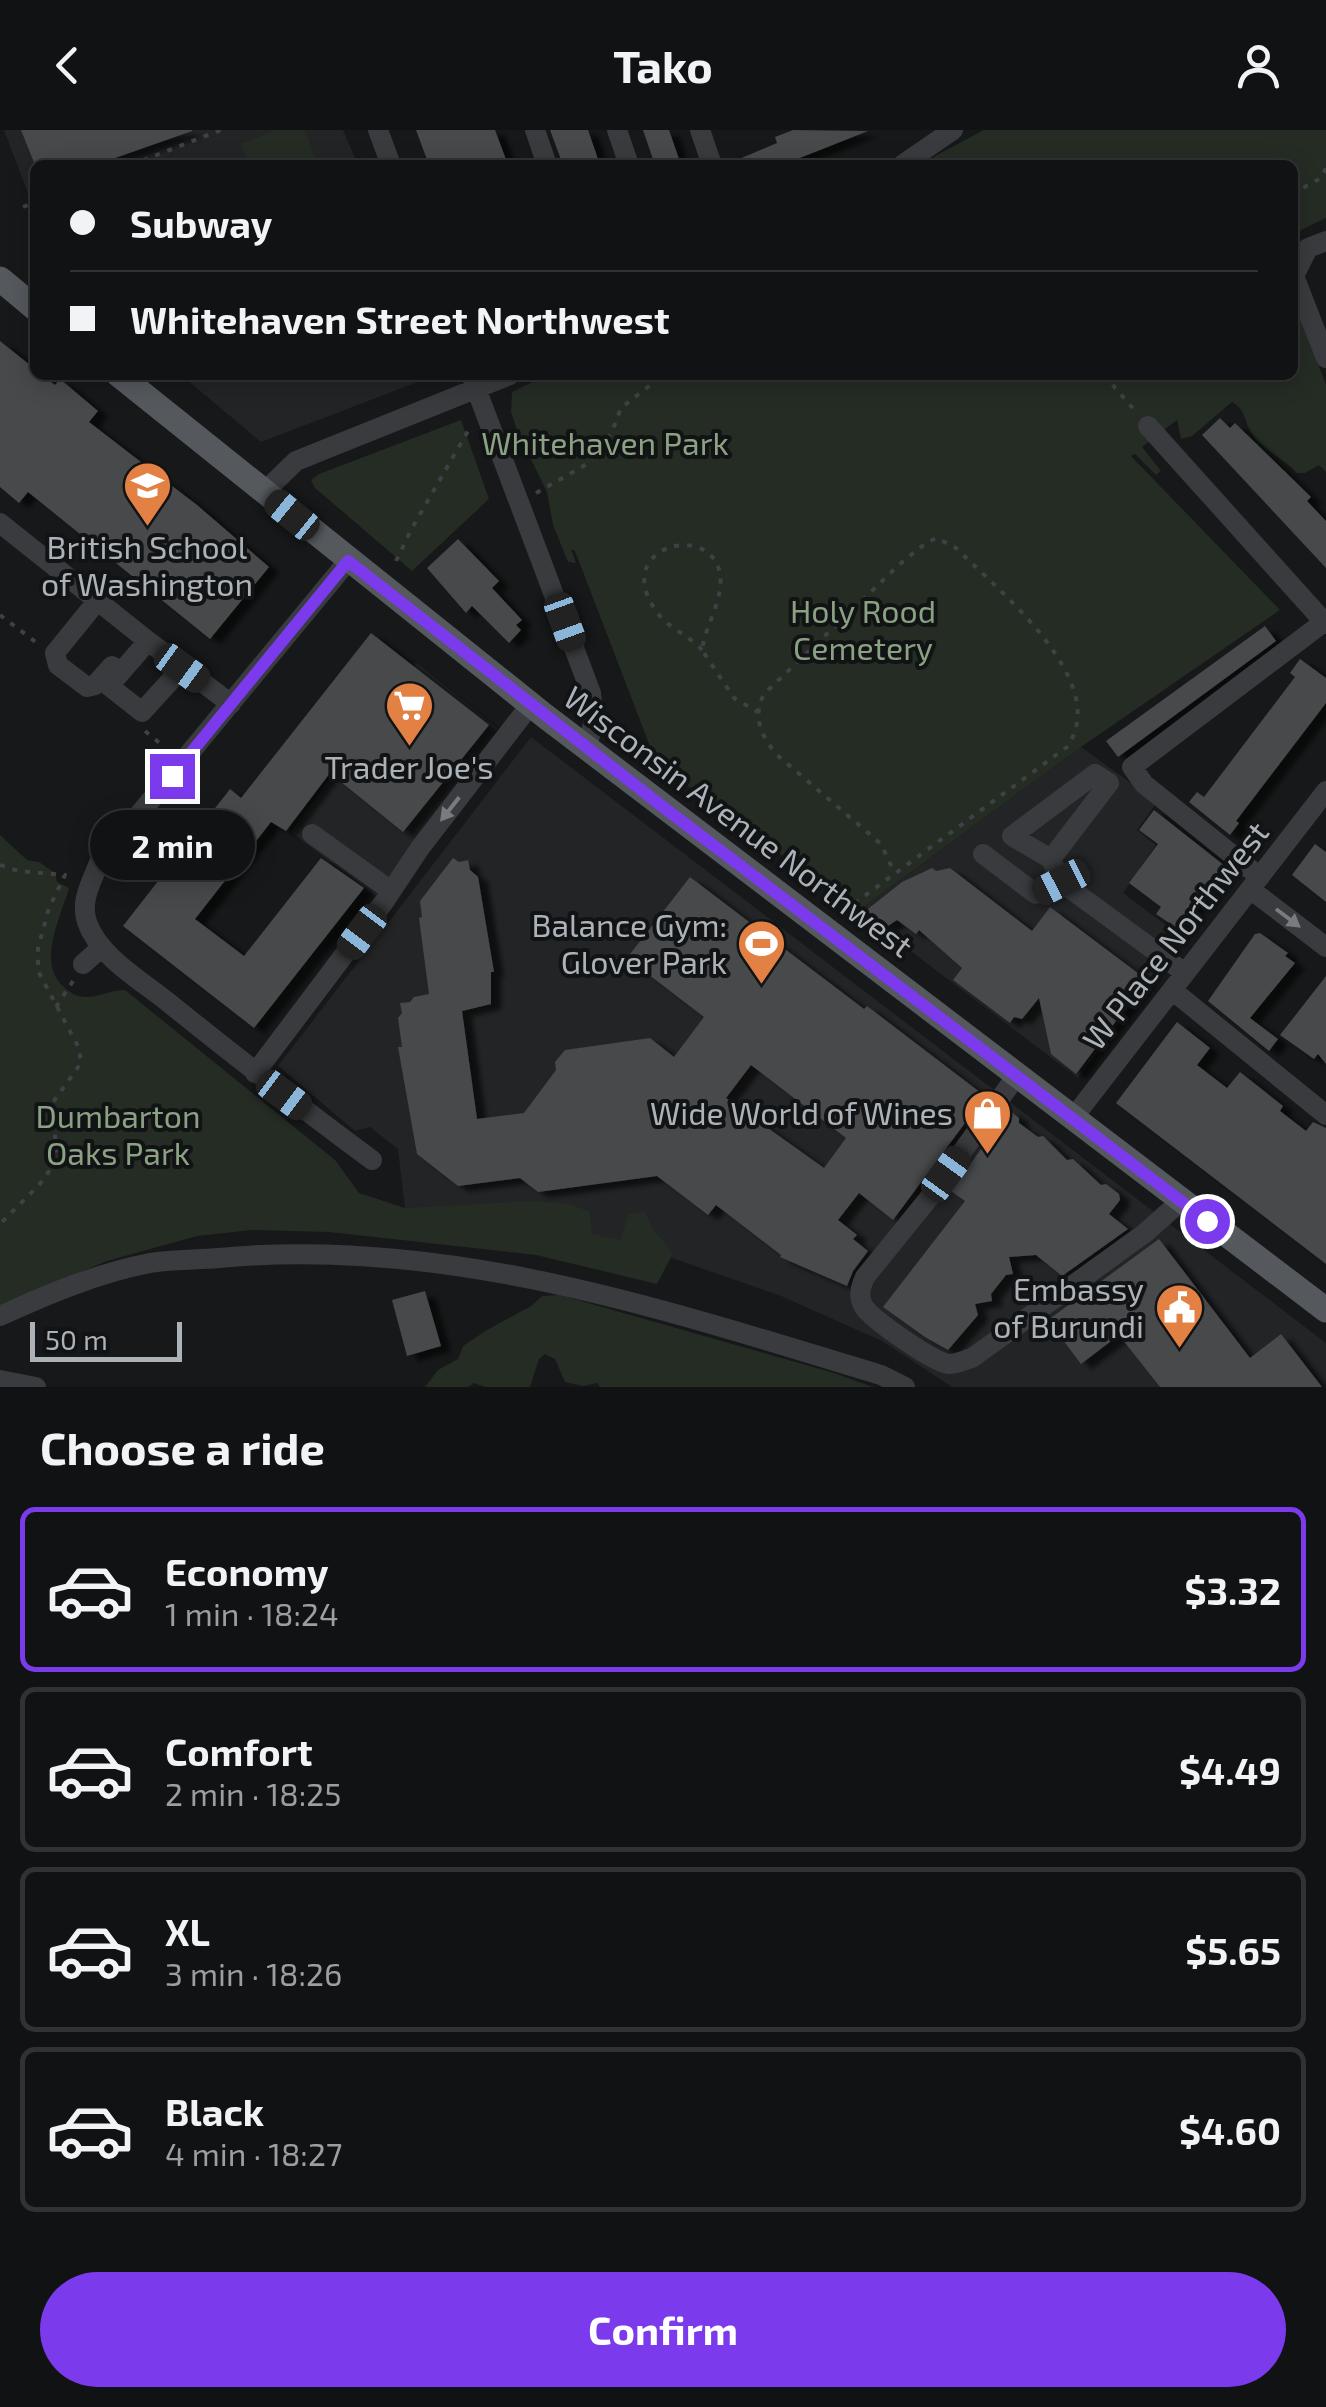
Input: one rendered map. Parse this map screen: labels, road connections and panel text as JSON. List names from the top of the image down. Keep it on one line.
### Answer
{"streets":{"main road":["Wisconsin Avenue Northwest"],"street":["W Place Northwest"]},"crossings":[["Wisconsin Avenue Northwest","W Place Northwest"]],"parks":["Whitehaven Park","Holy Rood Cemetery","Dumbarton Oaks Park"],"places":{"school or university":["British School of Washington"],"supermarket":["Trader Joe's"],"sports":["Balance Gym: Glover Park"],"shop":["Wide World of Wines"],"public building":["Embassy of Burundi"]},"scale_bar":"50 m","page":{"header":"Tako","banner":["Subway","Whitehaven Street Northwest"],"bubble":"2 min","scale":"50 m","heading":"Choose a ride","list":[{"name":"Economy","note":"1 min · 18:24","value":"$3.32"},{"name":"Comfort","note":"2 min · 18:25","value":"$4.49"},{"name":"XL","note":"3 min · 18:26","value":"$5.65"},{"name":"Black","note":"4 min · 18:27","value":"$4.60"}],"buttons":"Confirm"}}
